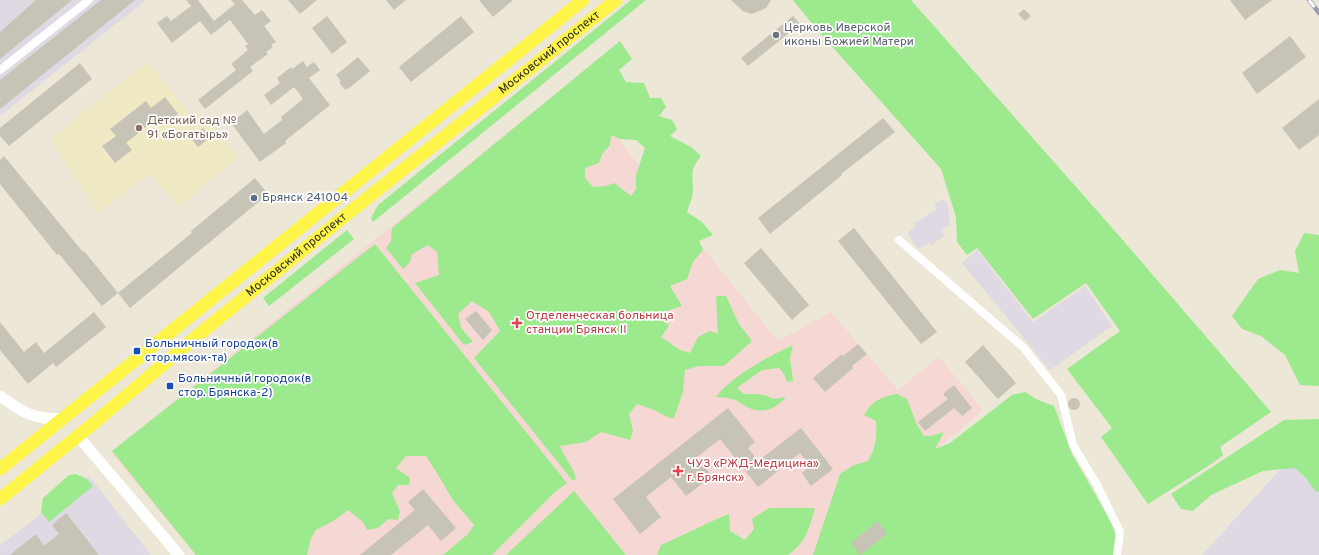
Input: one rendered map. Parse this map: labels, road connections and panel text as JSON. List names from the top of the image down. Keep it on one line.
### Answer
{"streets":{"main road":["Московский проспект"]},"places":{"other":["Церковь Иверской иконы Божией Матери","Детский сад № 91 «Богатырь»","Брянск 241004"],"health":["Отделенческая больница станции Брянск II","ЧУЗ «РЖД-Медицина» г. Брянск»"],"transit":["Больничный городок(в стор.мясок-та)","Больничный городок(в стор. Брянска-2)"]}}
